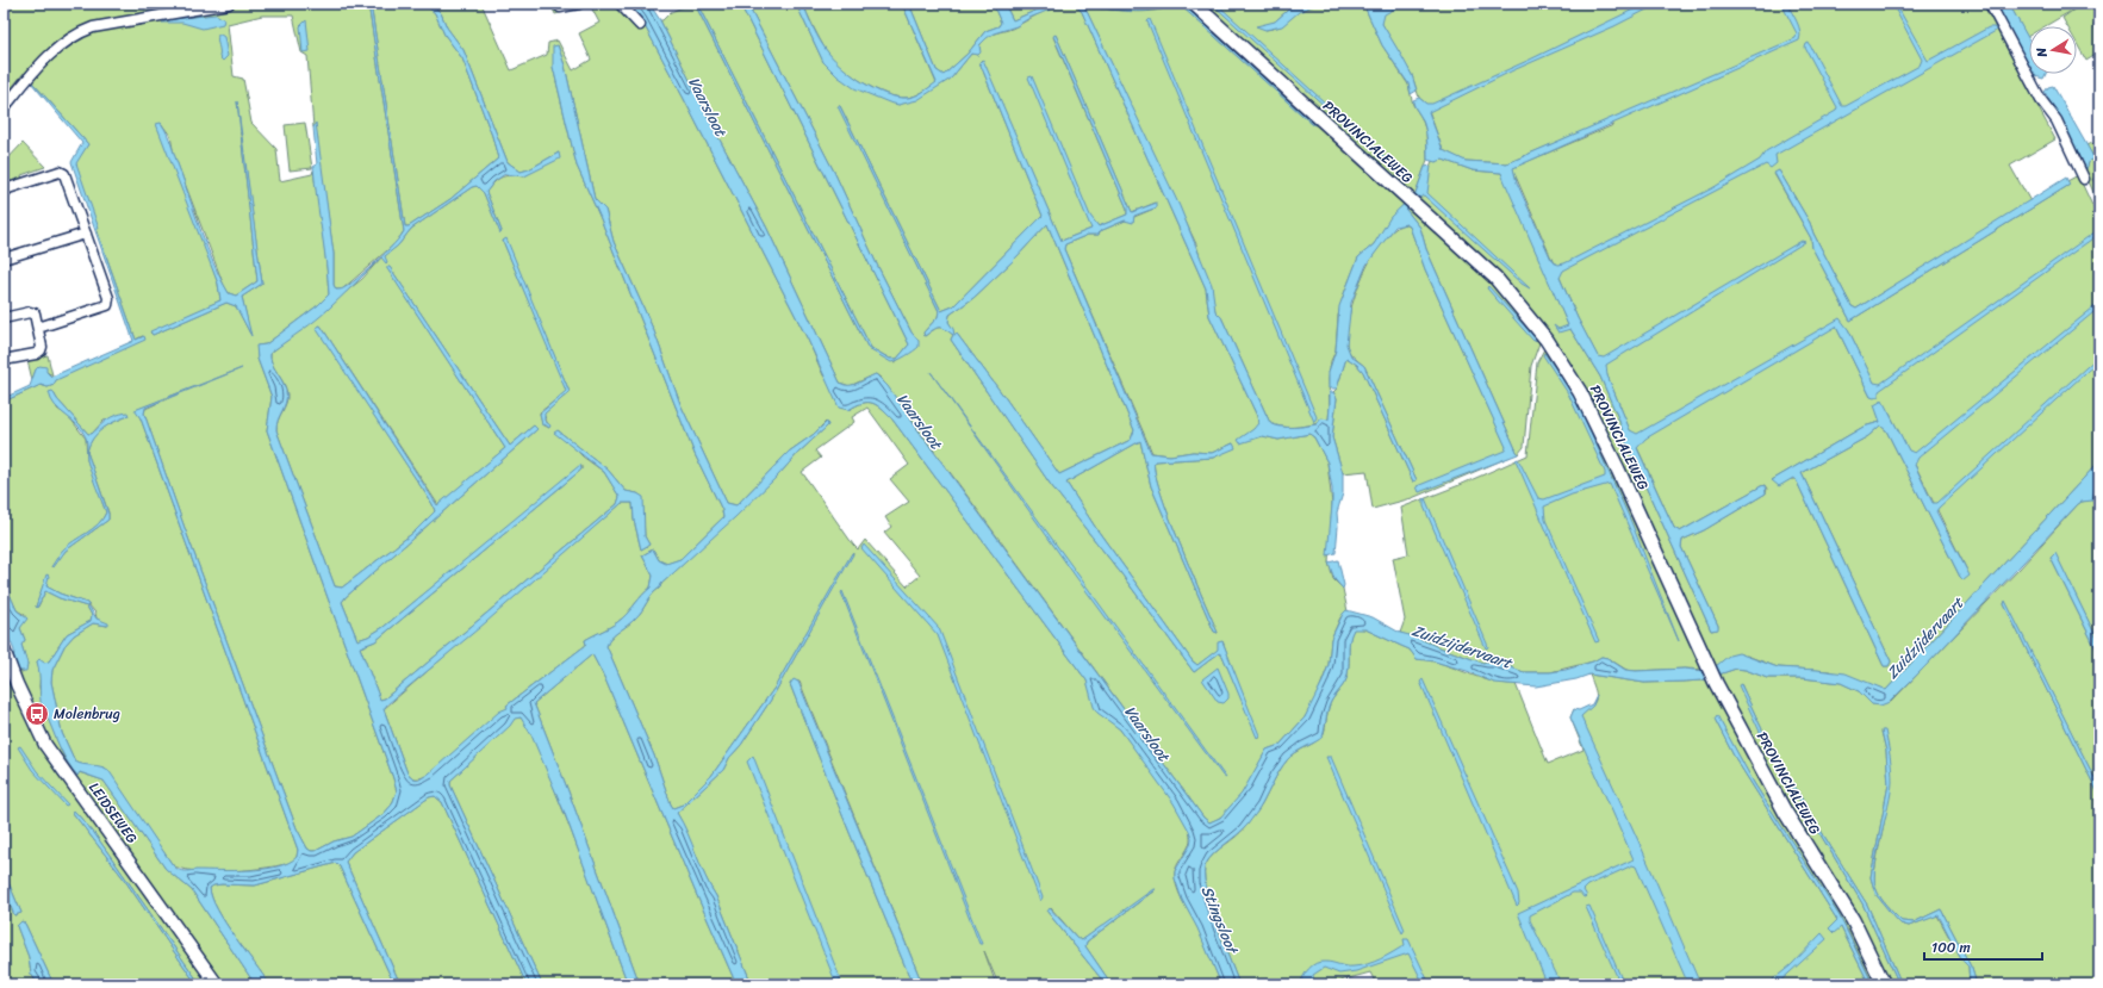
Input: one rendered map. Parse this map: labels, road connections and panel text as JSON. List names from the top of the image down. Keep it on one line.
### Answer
{"streets":{"main road":["PROVINCIALEWEG"],"street":["LEIDSEWEG"]},"water":["Vaarsloot","Zuidzijdervaart","Stingsloot"],"places":{"bus stop":["Molenbrug"]},"scale_bar":"100 m","north":"left"}
